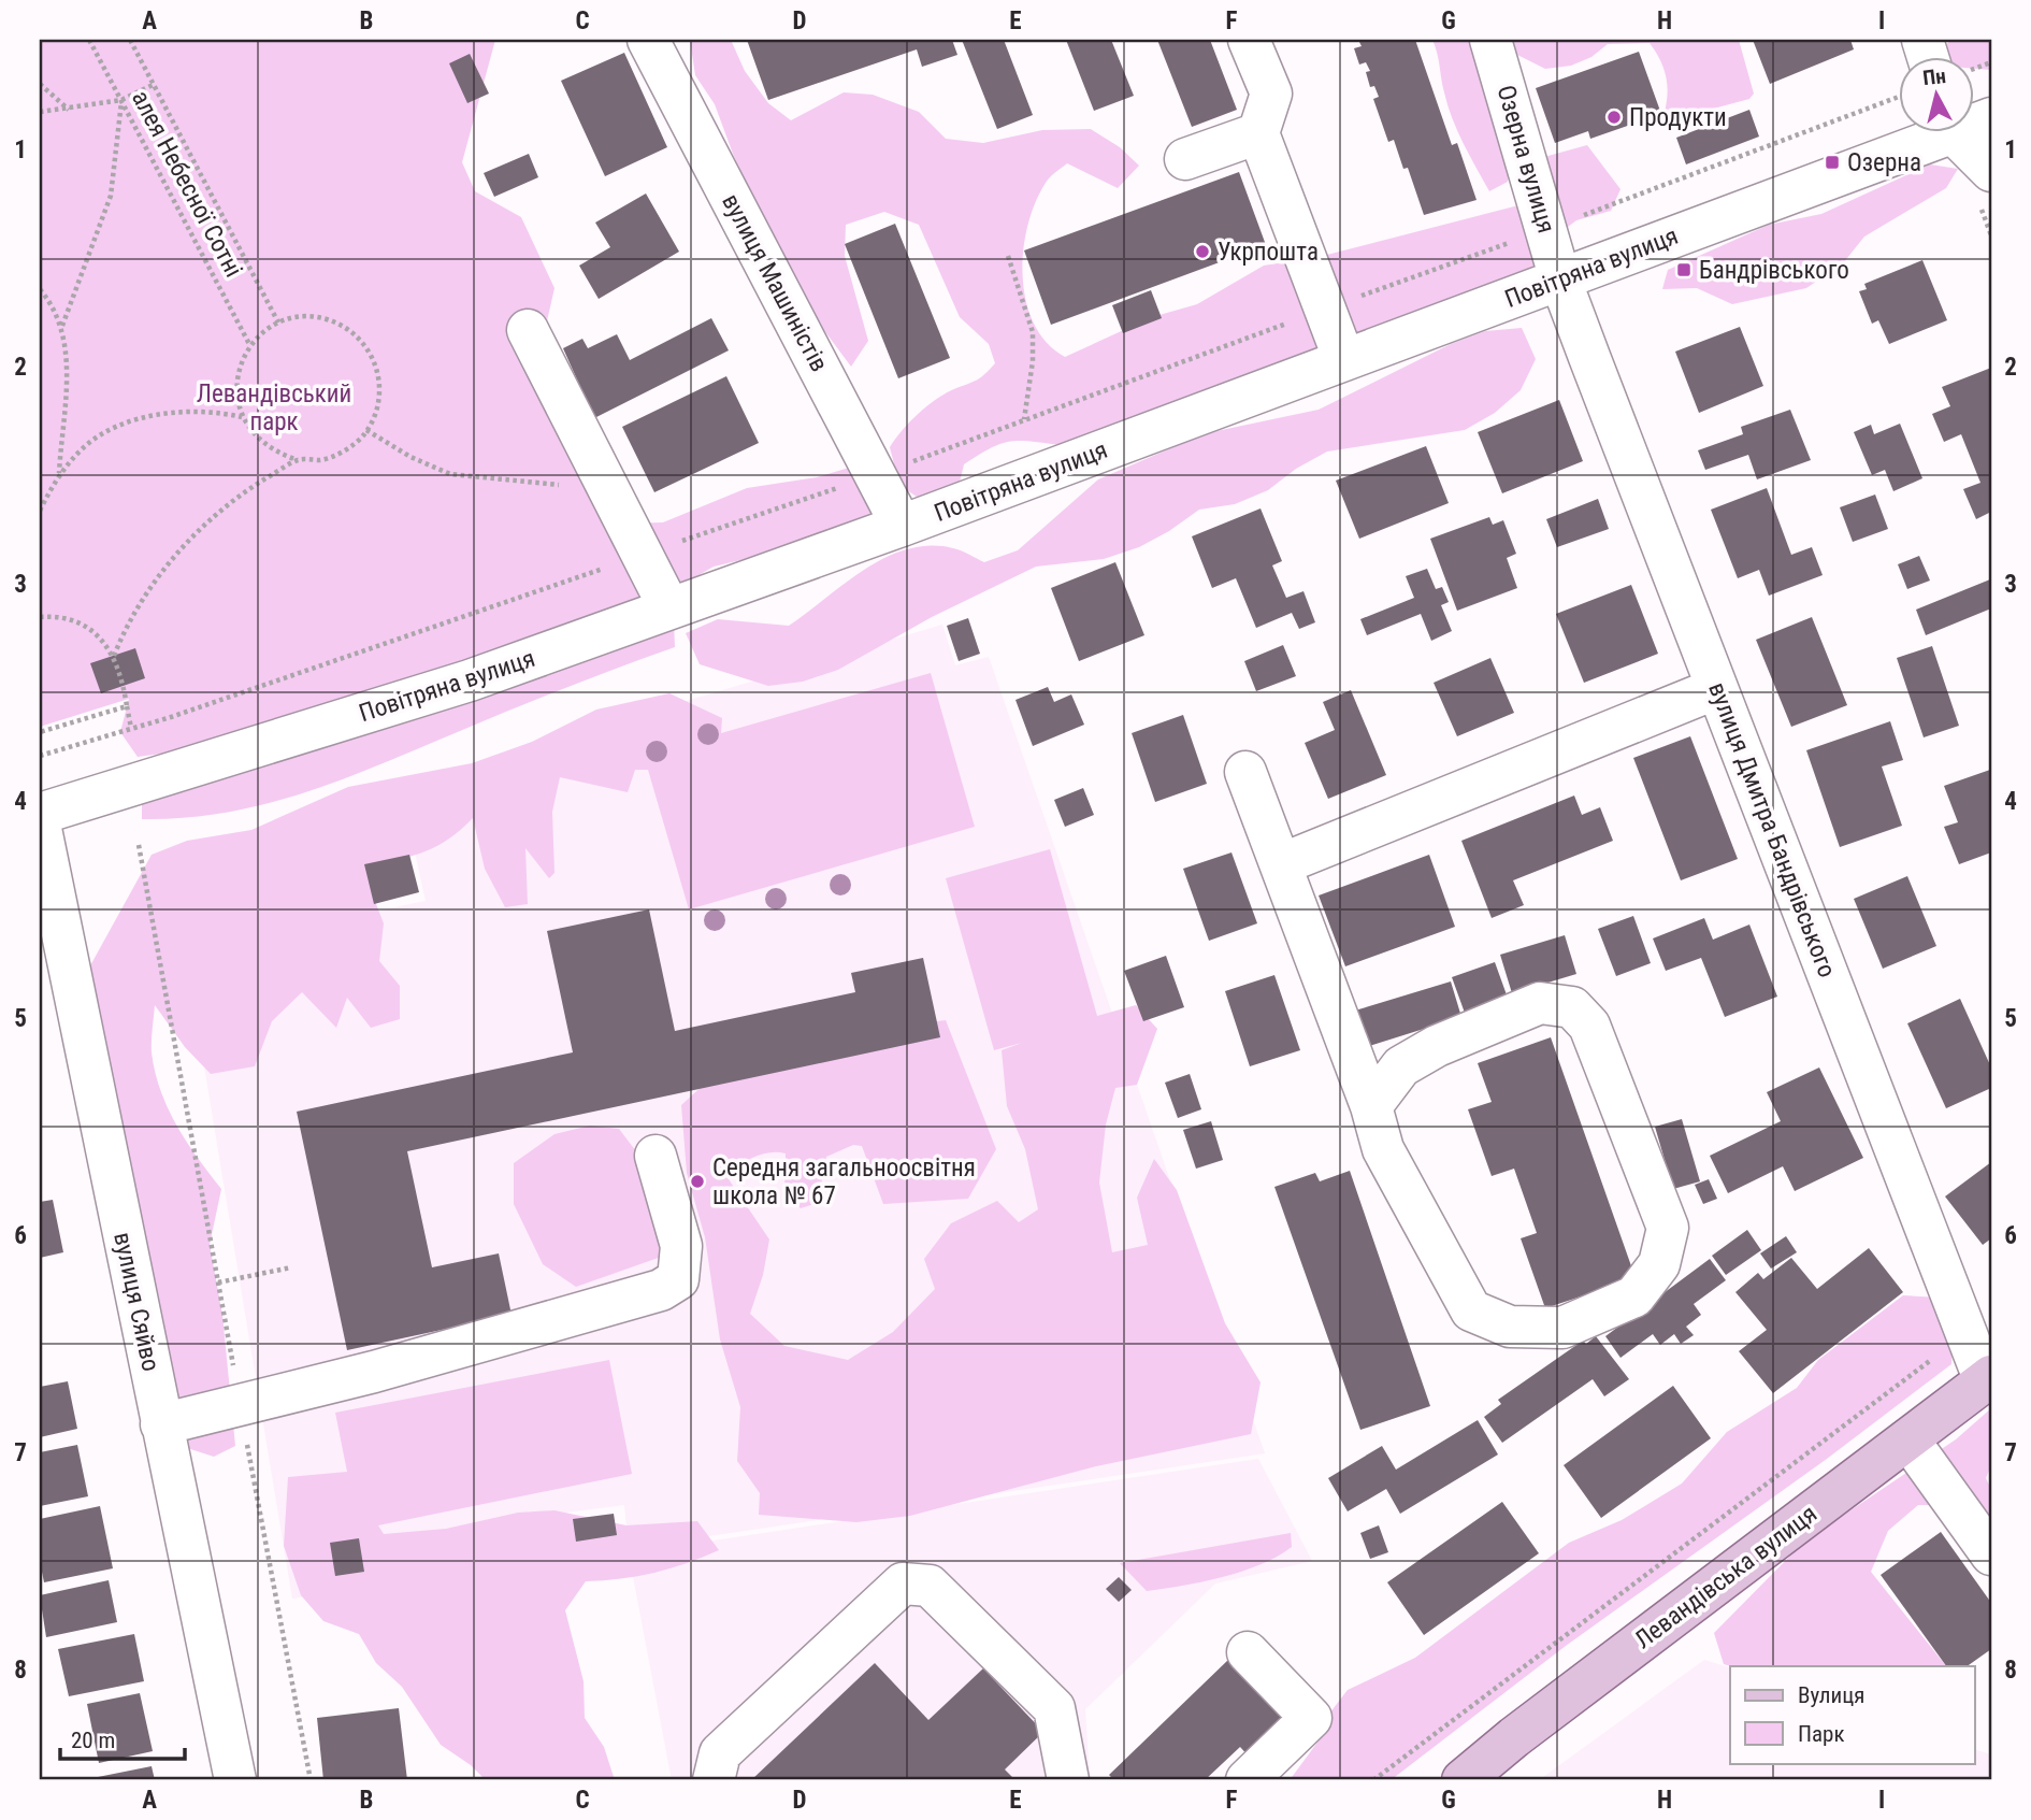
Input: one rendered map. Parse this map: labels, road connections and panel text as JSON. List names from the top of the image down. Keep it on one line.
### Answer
{"streets":{"main road":["Левандівська вулиця"],"street":["Озерна вулиця","Повітряна вулиця","вулиця Машиністів","вулиця Дмитра Бандрівського","вулиця Сяйво"],"path":["алея Небесної Сотні"]},"crossings":[["Озерна вулиця","Повітряна вулиця"],["Озерна вулиця","вулиця Дмитра Бандрівського"],["Повітряна вулиця","вулиця Машиністів"],["Повітряна вулиця","вулиця Дмитра Бандрівського"],["вулиця Дмитра Бандрівського","Левандівська вулиця"]],"parks":["Левандівський парк"],"places":{"other":["Продукти","Укрпошта","Середня загальноосвітня школа № 67"],"transit":["Озерна","Бандрівського"]},"legend":["Вулиця","Парк"],"scale_bar":"20 m","north":"top","grid":{"columns":["A","B","C","D","E","F","G","H","I"],"rows":["1","2","3","4","5","6","7","8"]}}
